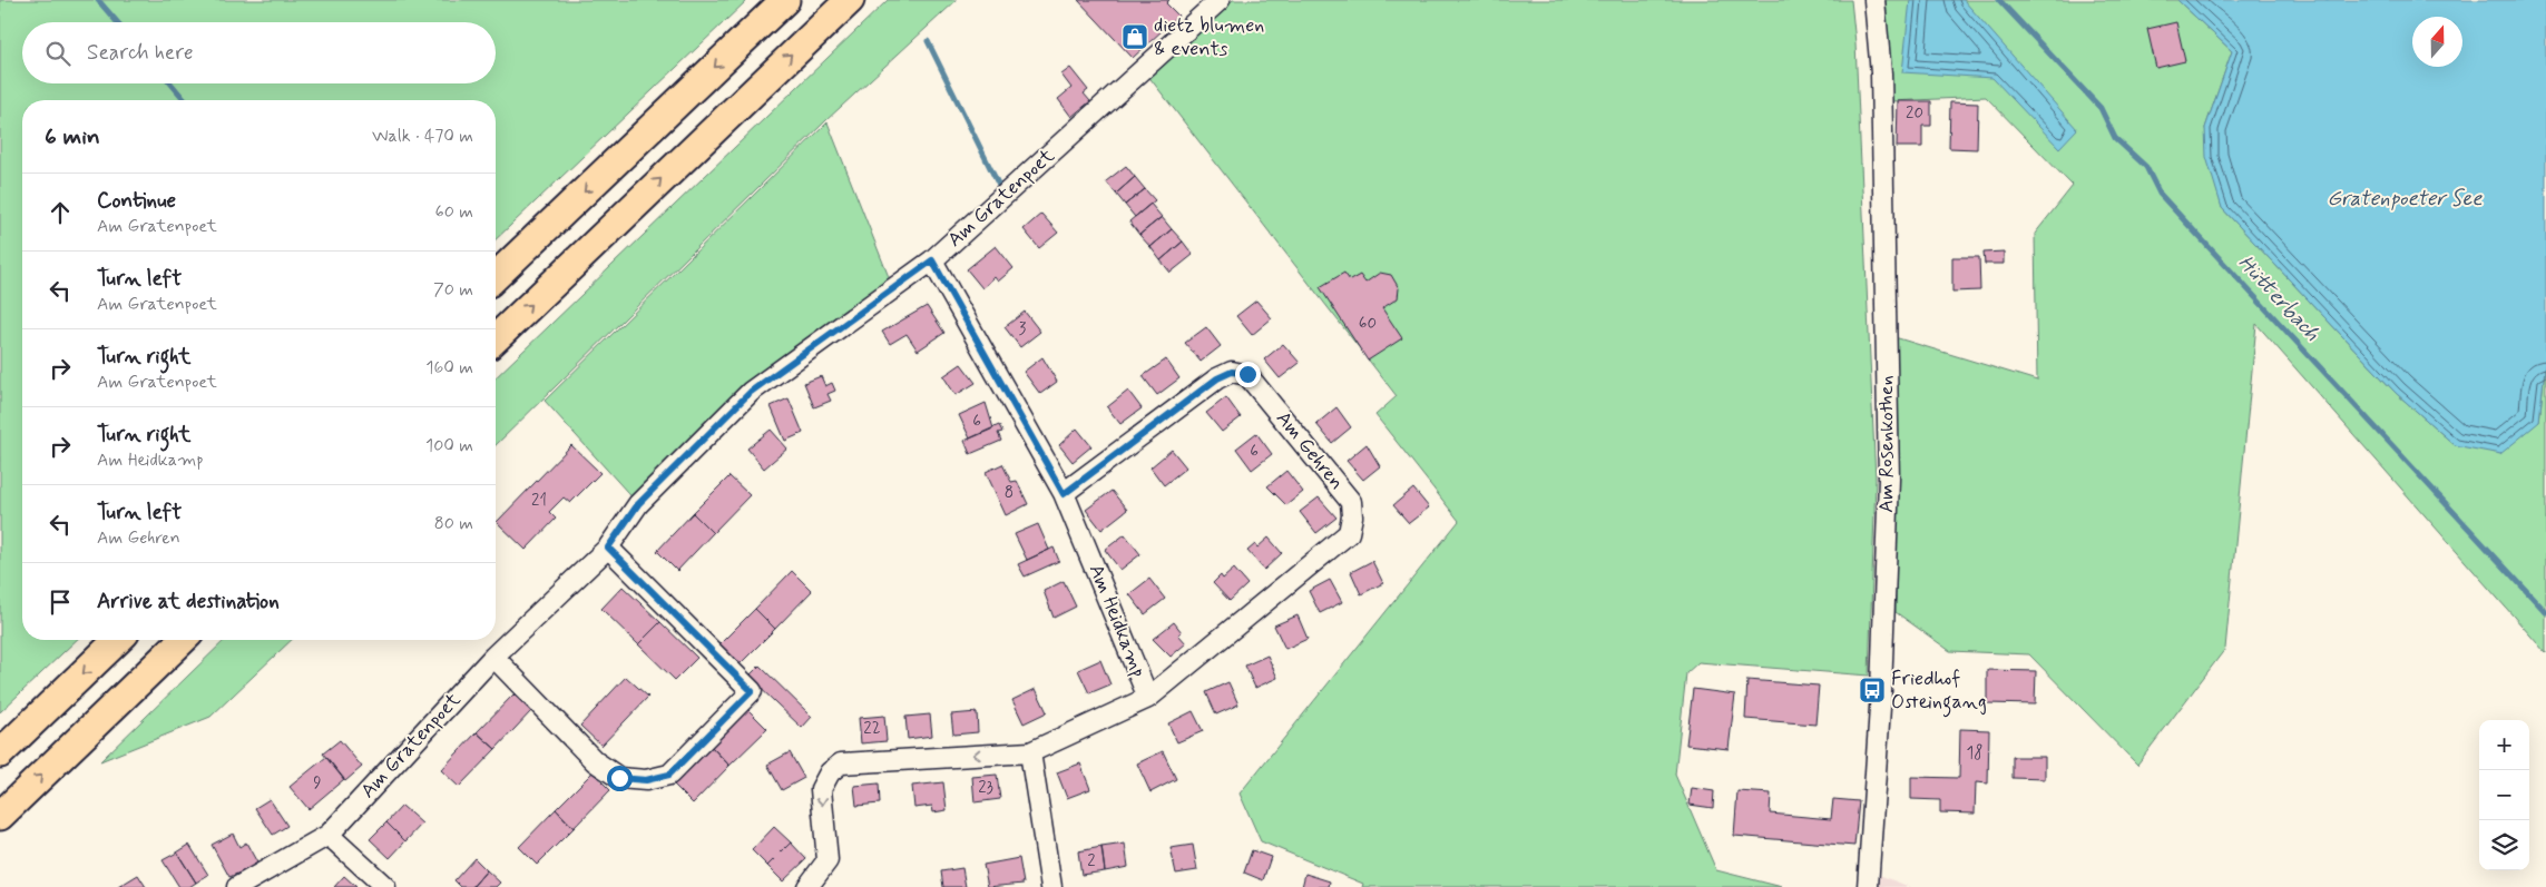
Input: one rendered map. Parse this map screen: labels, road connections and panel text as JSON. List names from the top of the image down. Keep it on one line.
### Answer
{"streets":{"street":["Am Gratenpoet","Am Rosenkothen","Am Gehren","Am Heidkamp"]},"crossings":[["Am Gratenpoet","Am Heidkamp"],["Am Gehren","Am Heidkamp"]],"water":["Gratenpoeter See","Hütterbach"],"places":{"shop":["dietz blumen & events"],"bus stop":["Friedhof Osteingang"]},"house_numbers":["20","60","3","6","6","8","21","22","18","9","23","2"],"north":"top","page":{"search":"Search here","heading":["6 min","Walk · 470 m"],"list":[["Continue","Am Gratenpoet","60 m"],["Turn left","Am Gratenpoet","70 m"],["Turn right","Am Gratenpoet","160 m"],["Turn right","Am Heidkamp","100 m"],["Turn left","Am Gehren","80 m"],"Arrive at destination"],"map_buttons":["+","−"]}}
